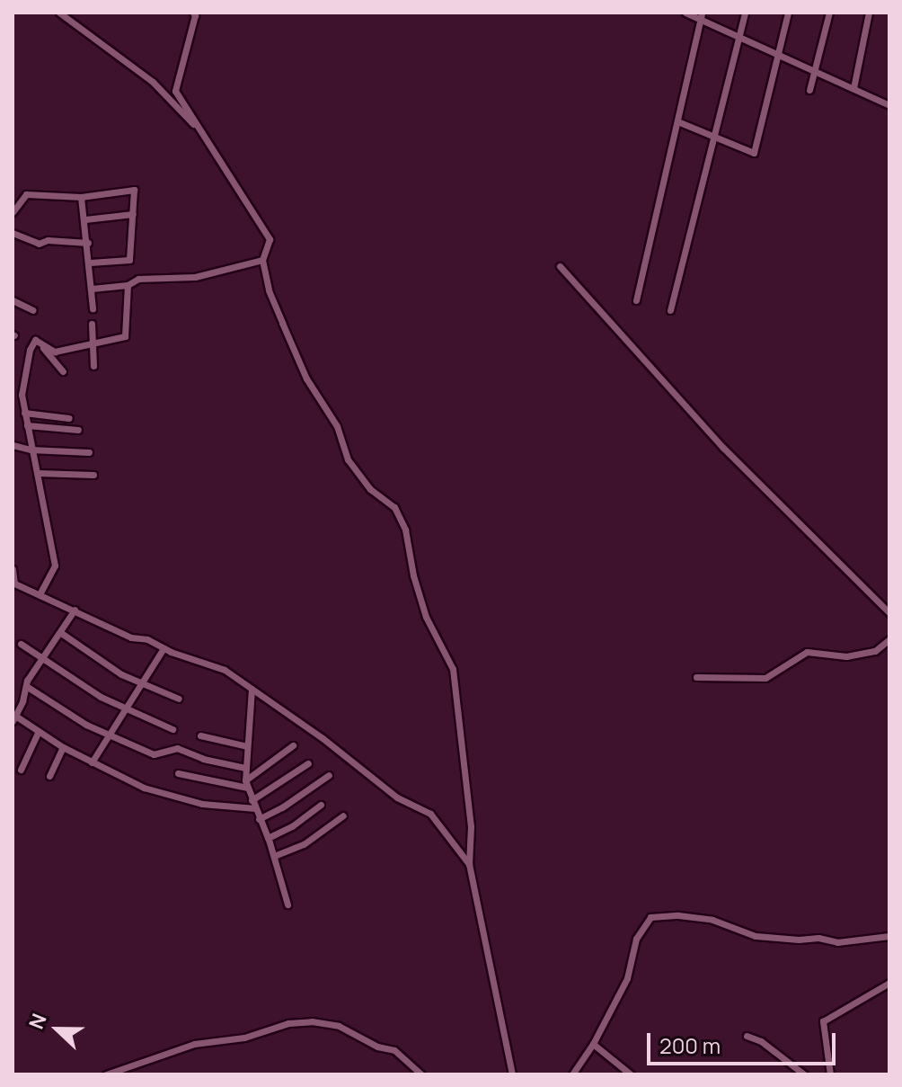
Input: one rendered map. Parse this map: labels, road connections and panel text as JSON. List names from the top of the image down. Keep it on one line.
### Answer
{"scale_bar":"200 m","north":"left"}
